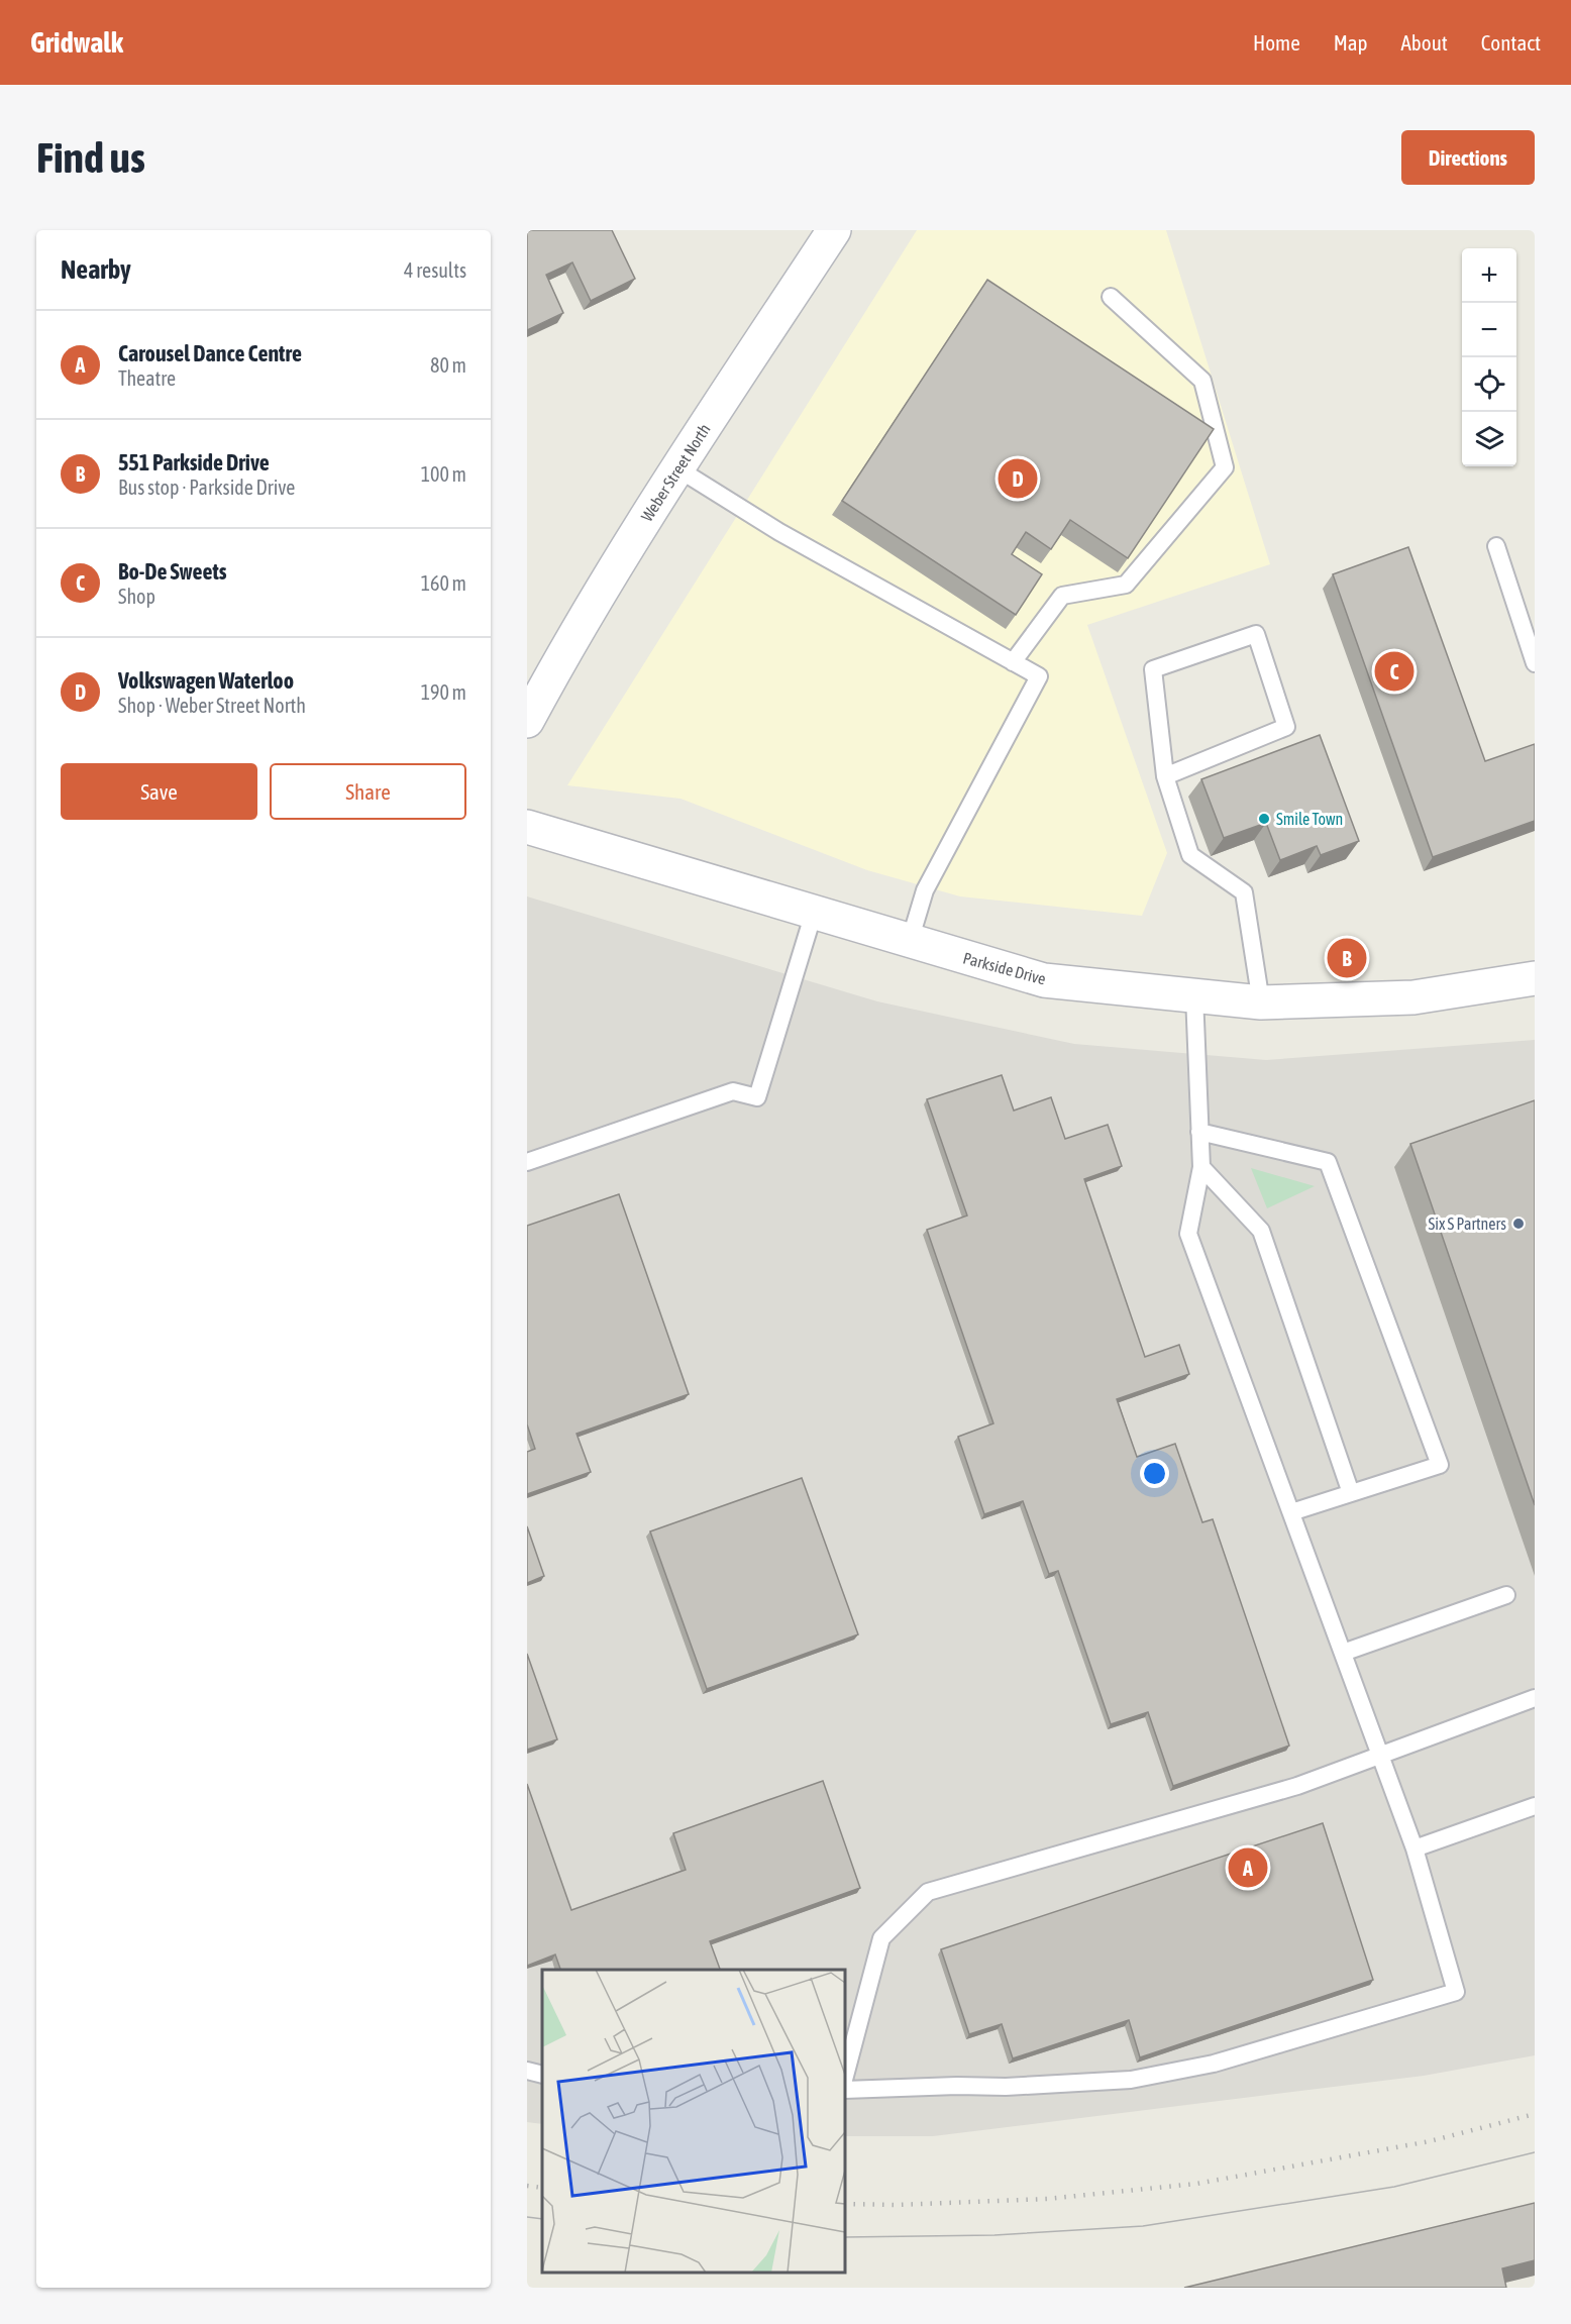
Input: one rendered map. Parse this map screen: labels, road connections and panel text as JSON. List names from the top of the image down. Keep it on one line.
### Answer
{"streets":{"street":["Weber Street North","Parkside Drive"]},"places":["Smile Town","Six S Partners"],"page":{"header":"Gridwalk","nav":["Home","Map","About","Contact"],"buttons":["Directions",["Save","Share"]],"title":"Find us","heading":["Nearby","4 results"],"map_buttons":["+","−"],"list":[{"mark":"A","name":"Carousel Dance Centre","note":"Theatre","value":"80 m"},{"mark":"B","name":"551 Parkside Drive","note":"Bus stop · Parkside Drive","value":"100 m"},{"mark":"C","name":"Bo-De Sweets","note":"Shop","value":"160 m"},{"mark":"D","name":"Volkswagen Waterloo","note":"Shop · Weber Street North","value":"190 m"}],"pins":["D","C","B","A"]}}
